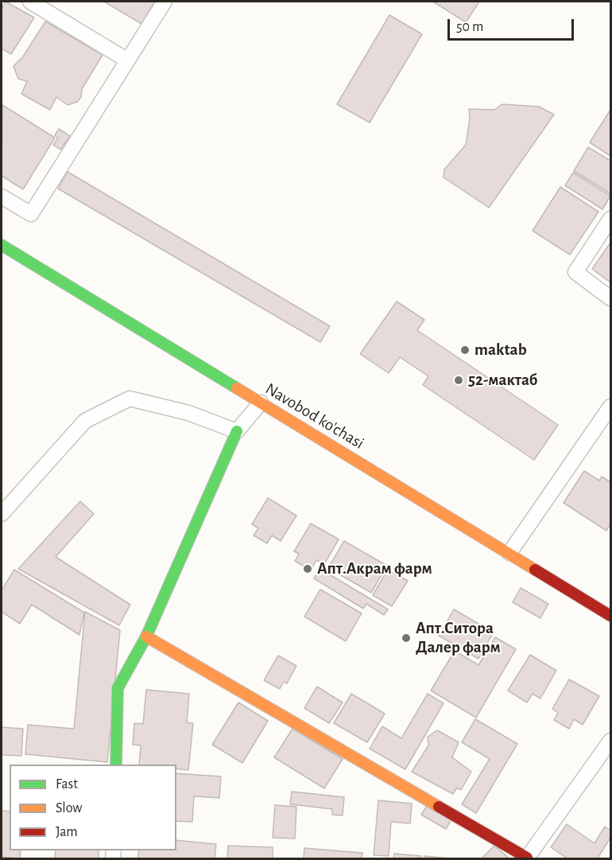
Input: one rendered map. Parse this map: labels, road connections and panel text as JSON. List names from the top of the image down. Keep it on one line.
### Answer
{"streets":{"street":["Navobod ko'chasi"]},"places":["maktab","52-мактаб","Апт.Акрам фарм","Апт.Ситора Далер фарм"],"legend":["Fast","Slow","Jam"],"scale_bar":"50 m"}
